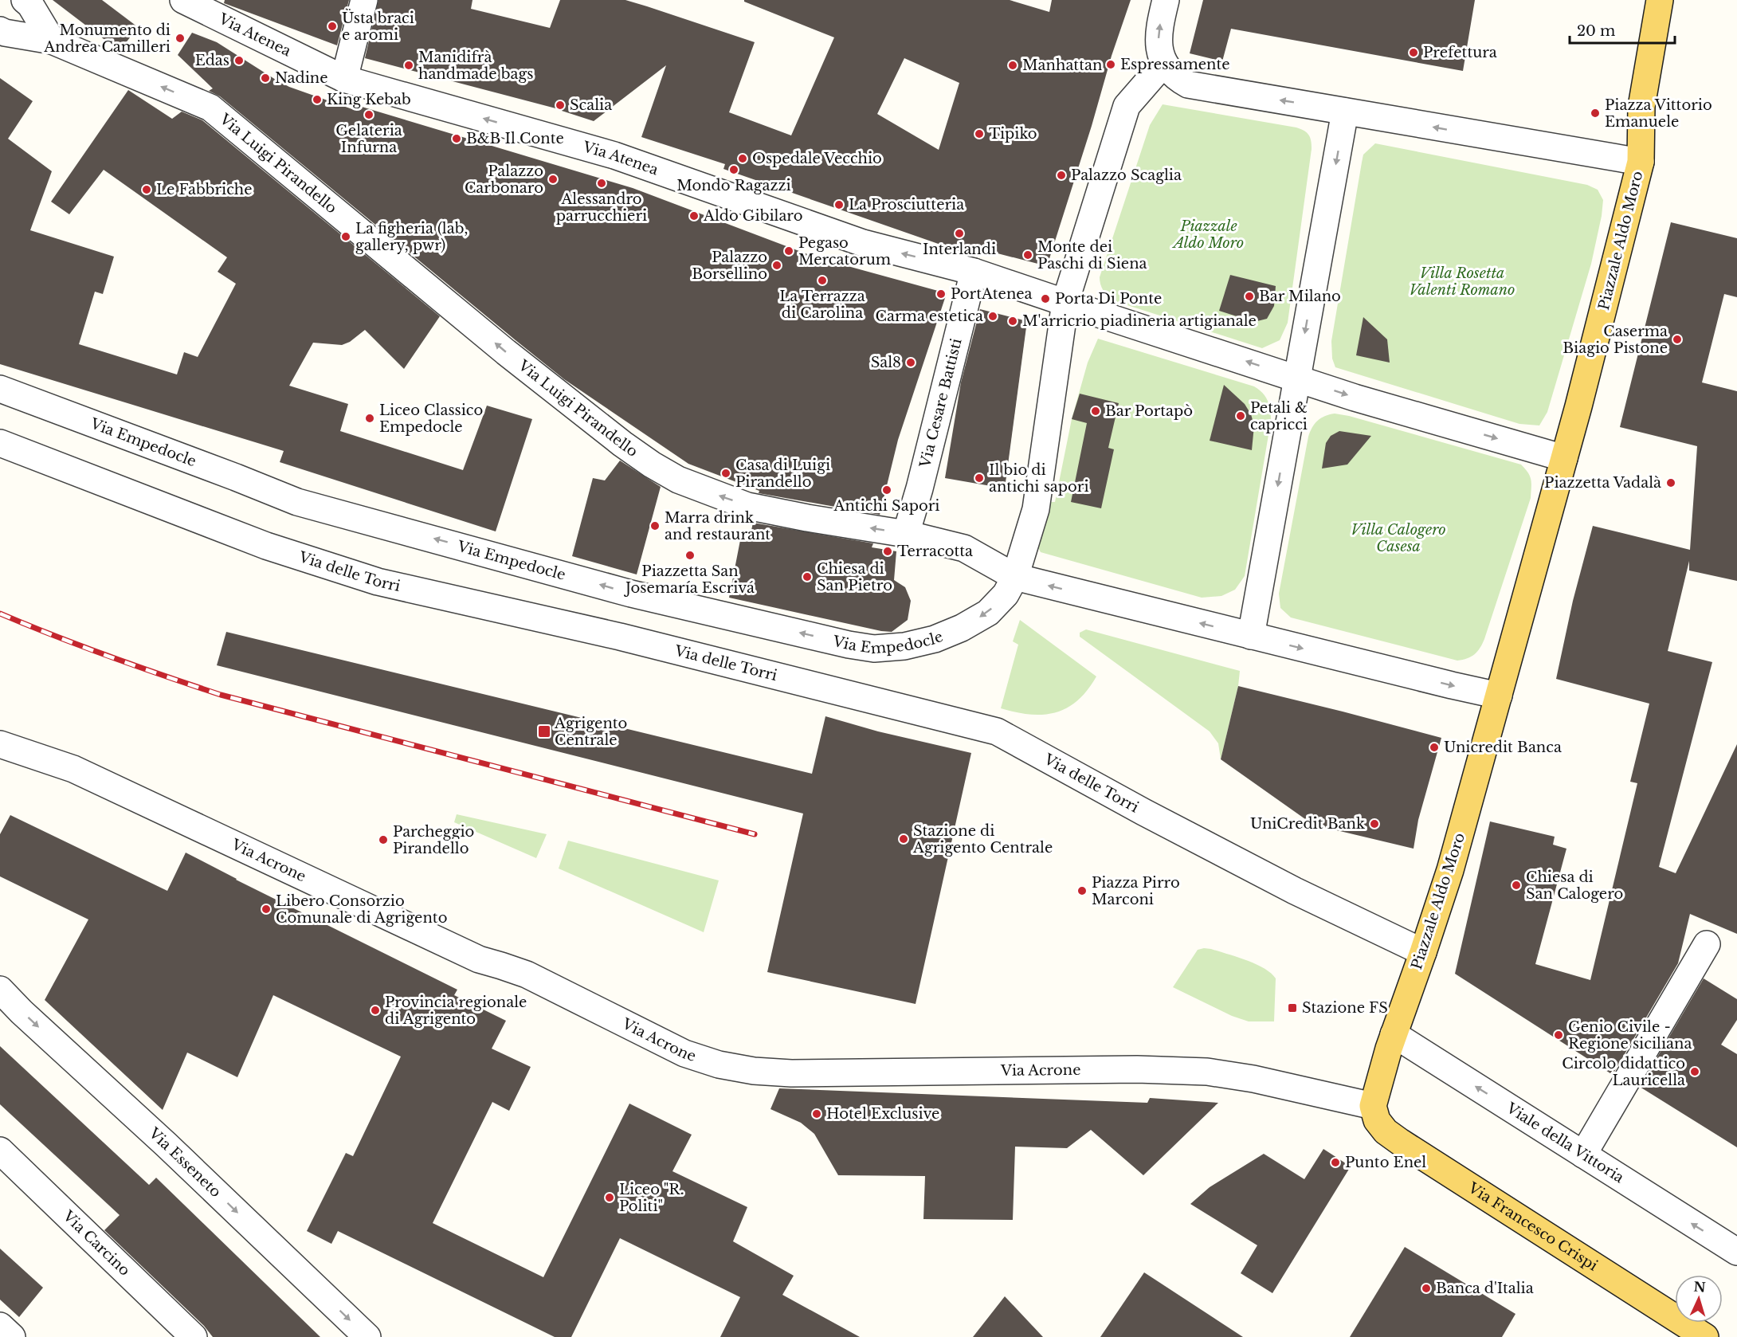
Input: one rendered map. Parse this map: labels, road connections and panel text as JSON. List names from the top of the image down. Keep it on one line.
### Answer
{"streets":{"main road":["Piazzale Aldo Moro","Via Francesco Crispi"],"street":["Via Atenea","Via Luigi Pirandello","Via Cesare Battisti","Via Empedocle","Via delle Torri","Via Acrone","Viale della Vittoria","Via Esseneto","Via Carcino"]},"crossings":[["Via Atenea","Via Cesare Battisti"],["Via Luigi Pirandello","Via Cesare Battisti"],["Via Luigi Pirandello","Via Empedocle"],["Piazzale Aldo Moro","Via delle Torri"],["Piazzale Aldo Moro","Via Acrone"],["Piazzale Aldo Moro","Viale della Vittoria"],["Piazzale Aldo Moro","Via Francesco Crispi"],["Via Acrone","Via Francesco Crispi"]],"one_way":["Via Atenea","Via Luigi Pirandello","Via Empedocle","Viale della Vittoria","Via Esseneto"],"parks":["Piazzale Aldo Moro","Villa Rosetta Valenti Romano","Villa Calogero Casesa"],"places":{"other":["Üsta braci e aromi","Monumento di Andrea Camilleri","Prefettura","Edas","Espressamente","Manidifrà handmade bags","Manhattan","Nadine","King Kebab","Scalia","Piazza Vittorio Emanuele","Gelateria Infurna","Tipiko","B&B Il Conte","Ospedale Vecchio","Mondo Ragazzi","Palazzo Scaglia","Palazzo Carbonaro","Alessandro parrucchieri","Le Fabbriche","La Prosciutteria","Aldo Gibilaro","Interlandi","La figheria (lab, gallery, pwr)","Pegaso Mercatorum","Monte dei Paschi di Siena","Palazzo Borsellino","La Terrazza di Carolina","PortAtenea","Bar Milano","Porta Di Ponte","Carma estetica","M'arricrio piadineria artigianale","Caserma Biagio Pistone","Sal8","Bar Portapò","Petali & capricci","Liceo Classico Empedocle","Casa di Luigi Pirandello","Il bio di antichi sapori","Piazzetta Vadalà","Antichi Sapori","Marra drink and restaurant","Terracotta","Piazzetta San Josemaría Escrivá","Chiesa di San Pietro","Unicredit Banca","UniCredit Bank","Stazione di Agrigento Centrale","Parcheggio Pirandello","Chiesa di San Calogero","Piazza Pirro Marconi","Libero Consorzio Comunale di Agrigento","Provincia regionale di Agrigento","Genio Civile - Regione siciliana","Circolo didattico Lauricella","Hotel Exclusive","Punto Enel","Liceo \"R. Politi\"","Banca d'Italia"],"transit":["Agrigento Centrale","Stazione FS"]},"scale_bar":"20 m","north":"top"}
